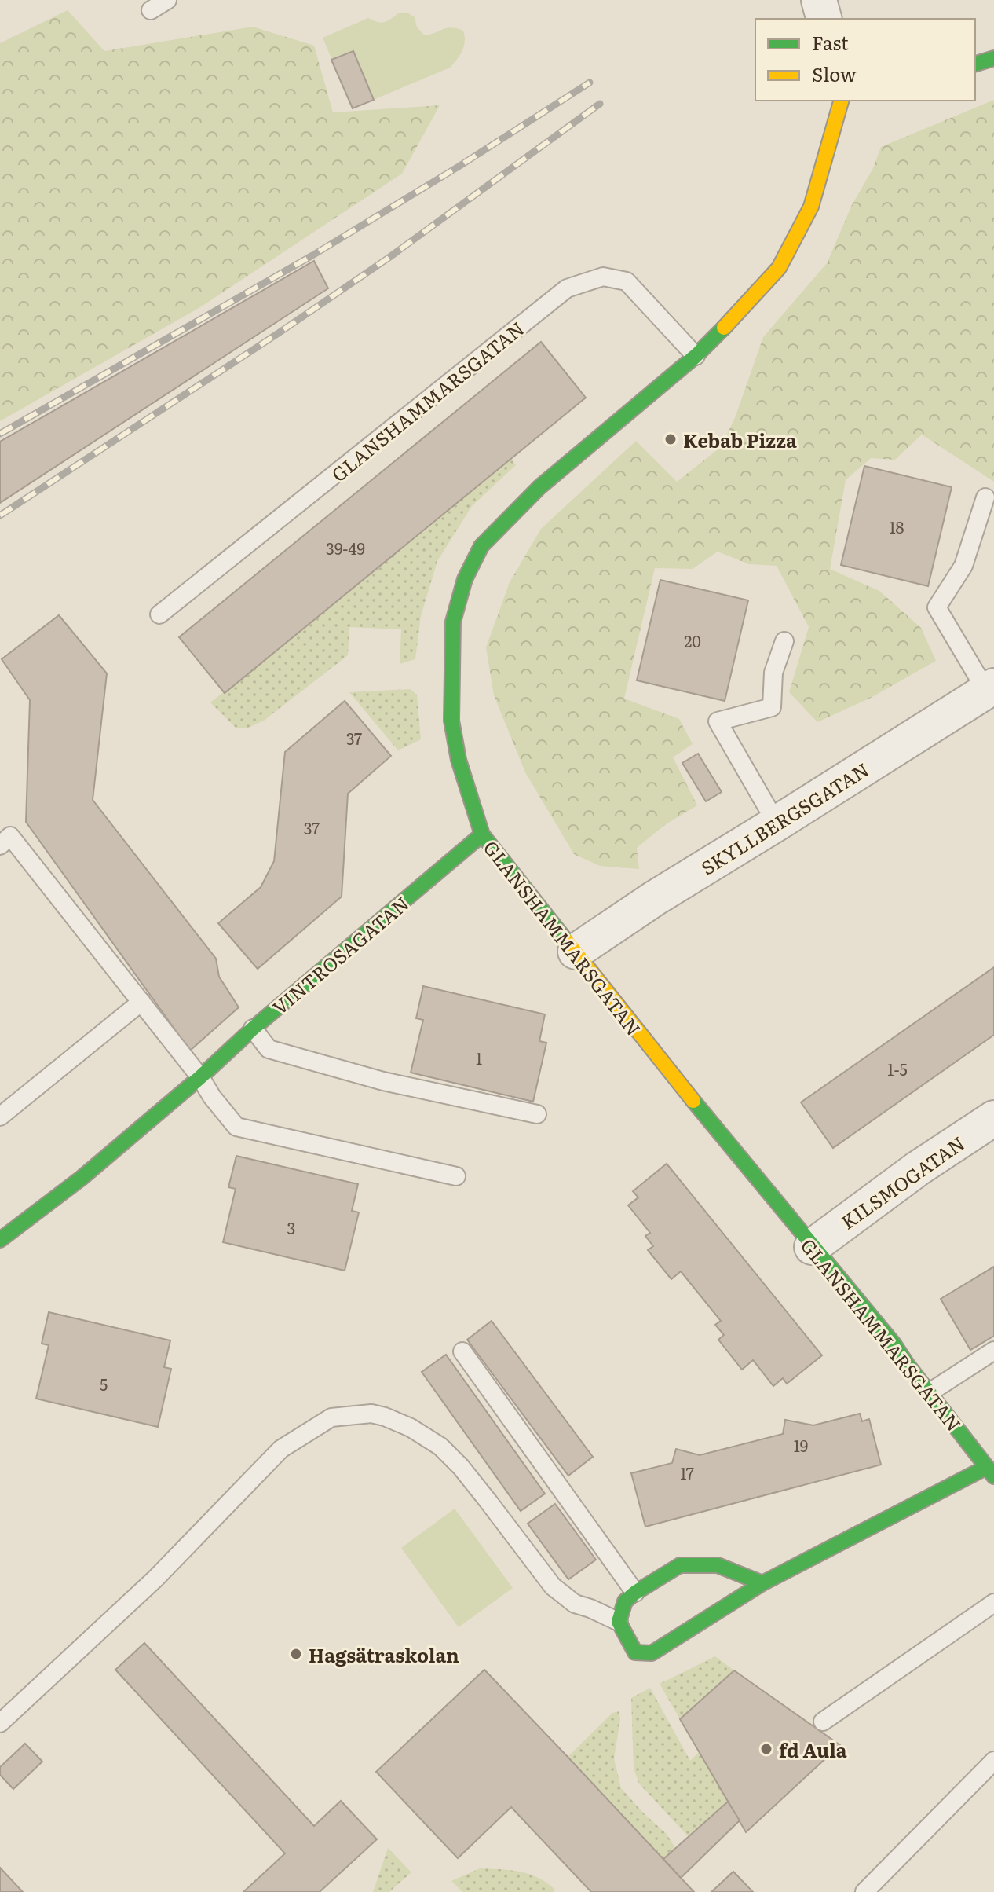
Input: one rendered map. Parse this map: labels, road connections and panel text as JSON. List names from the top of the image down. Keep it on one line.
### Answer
{"streets":{"street":["GLANSHAMMARSGATAN","SKYLLBERGSGATAN","VINTROSAGATAN","KILSMOGATAN"]},"crossings":[["GLANSHAMMARSGATAN","SKYLLBERGSGATAN"],["GLANSHAMMARSGATAN","VINTROSAGATAN"],["GLANSHAMMARSGATAN","KILSMOGATAN"]],"places":["Kebab Pizza","Hagsätraskolan","fd Aula"],"house_numbers":["18","39-49","20","37","37","1","1-5","3","5","19","17"],"legend":["Fast","Slow"]}
